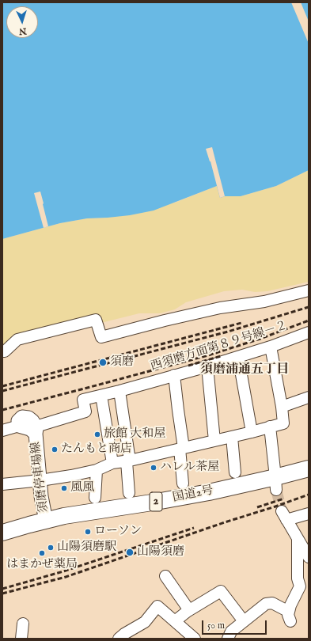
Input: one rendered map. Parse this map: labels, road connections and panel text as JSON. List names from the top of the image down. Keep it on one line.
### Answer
{"streets":{"highway":["国道2号","2"],"main road":["須磨停車場線"],"street":["西須磨方面第８９号線－２"]},"crossings":[["西須磨方面第８９号線－２","須磨停車場線"],["須磨停車場線","国道2号"]],"districts":["須磨浦通五丁目"],"places":["須磨","旅館 大和屋","たんもと商店","ハレル茶屋","風風","ローソン","山陽須磨駅","山陽須磨","はまかぜ薬局"],"scale_bar":"50 m","north":"bottom"}
